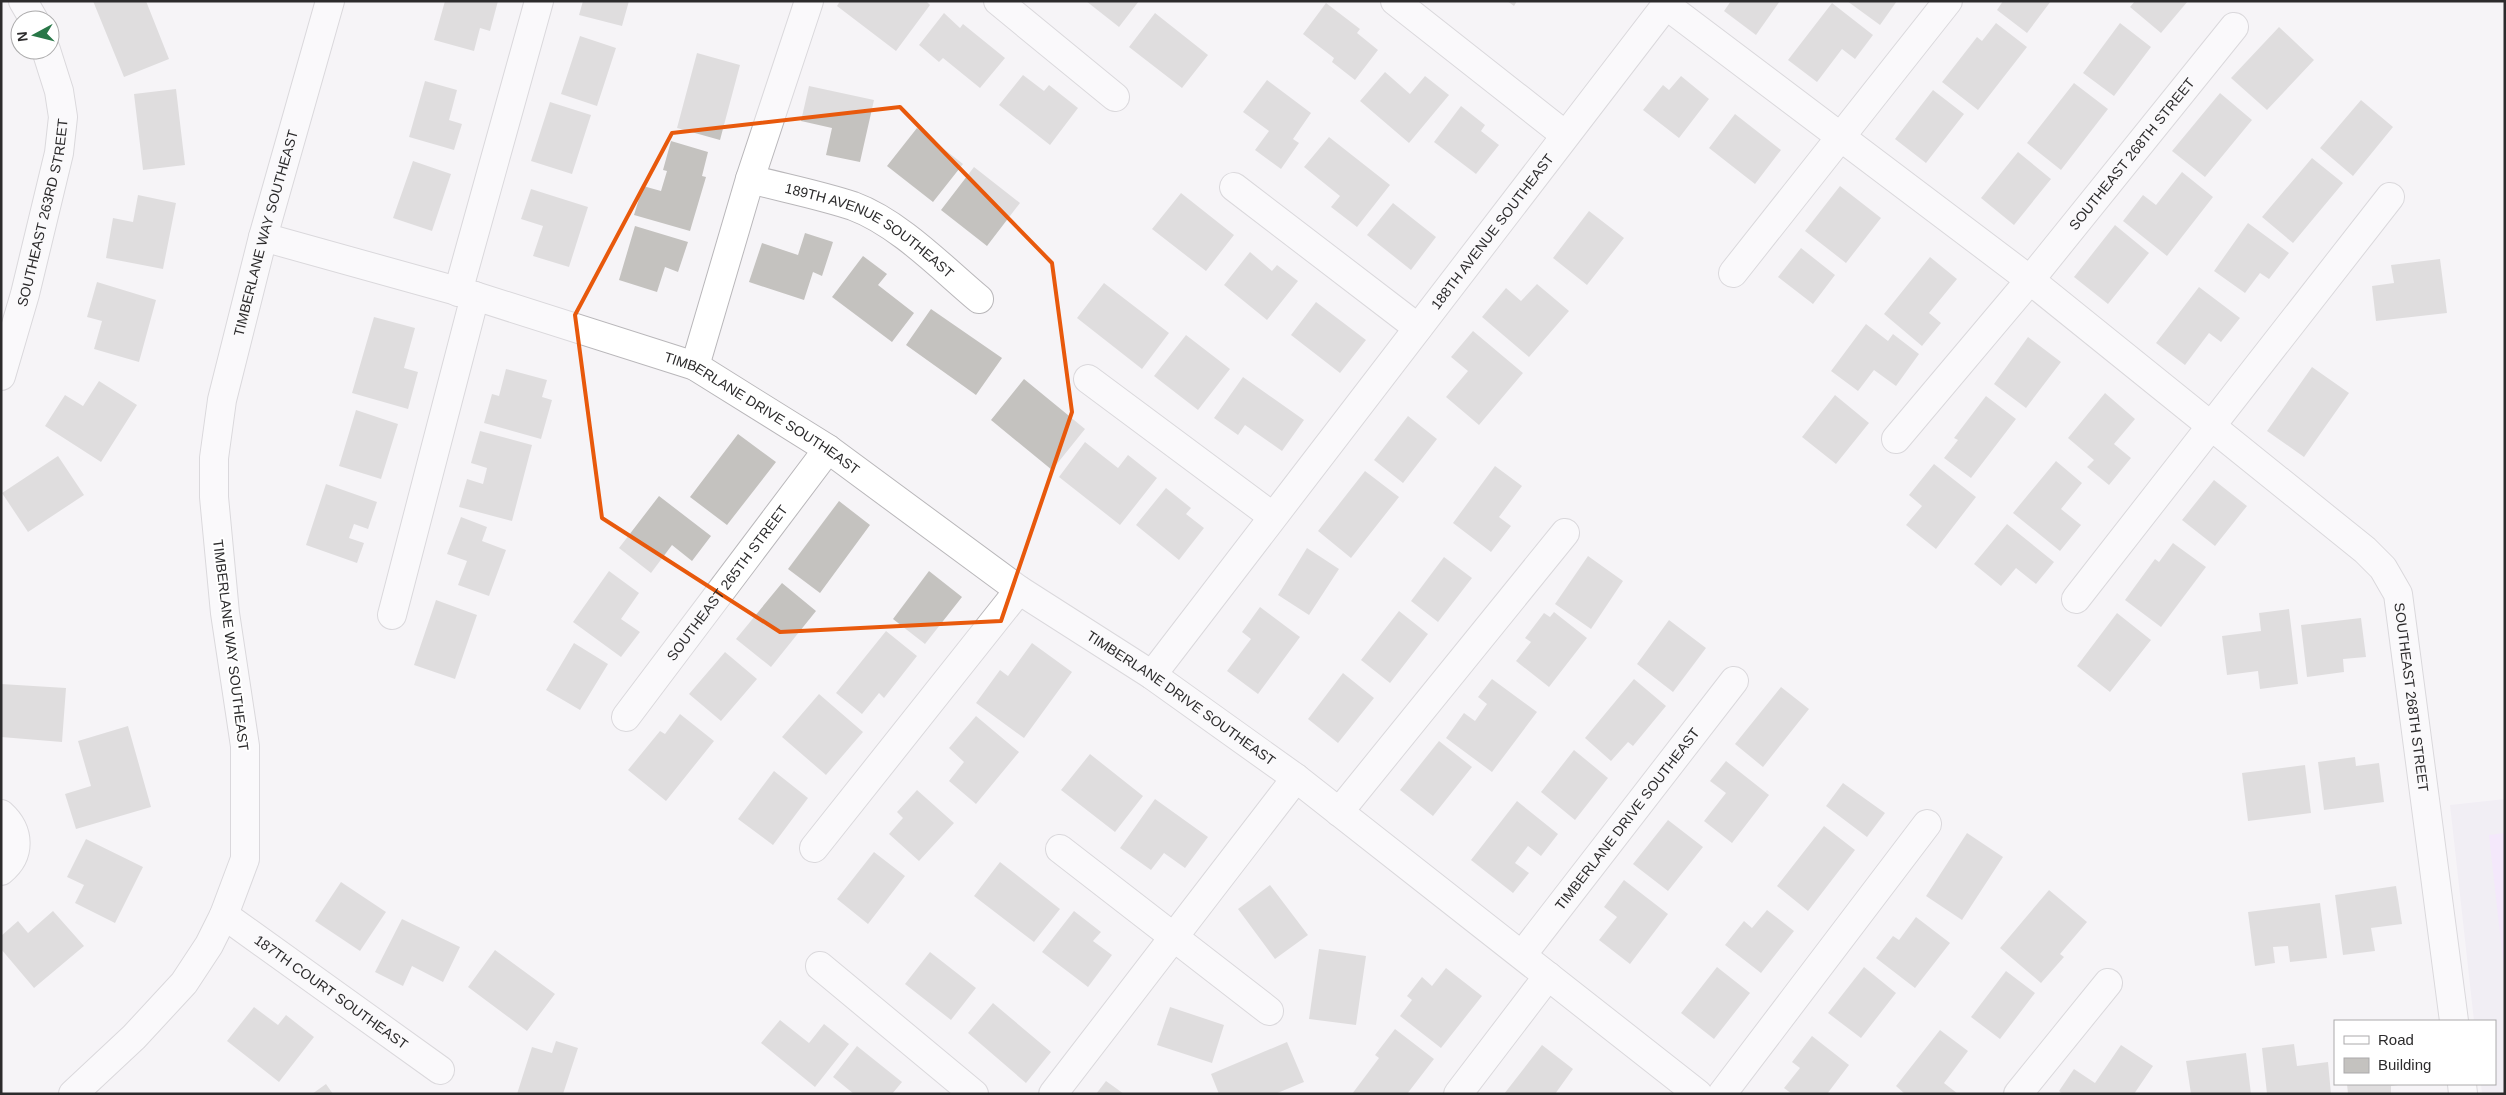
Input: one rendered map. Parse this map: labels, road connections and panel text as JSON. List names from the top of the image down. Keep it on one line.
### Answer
{"streets":{"street":["SOUTHEAST 268TH STREET","SOUTHEAST 263RD STREET","188TH AVENUE SOUTHEAST","TIMBERLANE WAY SOUTHEAST","189TH AVENUE SOUTHEAST","TIMBERLANE DRIVE SOUTHEAST","SOUTHEAST 265TH STREET","187TH COURT SOUTHEAST"]},"crossings":[["SOUTHEAST 268TH STREET","188TH AVENUE SOUTHEAST"],["188TH AVENUE SOUTHEAST","TIMBERLANE DRIVE SOUTHEAST"],["TIMBERLANE WAY SOUTHEAST","TIMBERLANE DRIVE SOUTHEAST"],["TIMBERLANE WAY SOUTHEAST","187TH COURT SOUTHEAST"],["TIMBERLANE DRIVE SOUTHEAST","SOUTHEAST 265TH STREET"]],"legend":["Road","Building"],"north":"left"}
